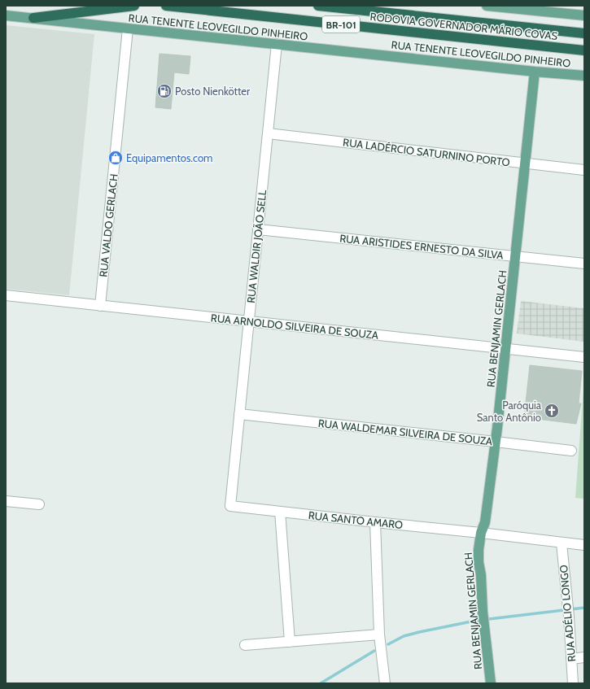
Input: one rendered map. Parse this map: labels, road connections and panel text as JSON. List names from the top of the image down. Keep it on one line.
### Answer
{"streets":{"highway":["BR-101","RODOVIA GOVERNADOR MÁRIO COVAS"],"main road":["RUA TENENTE LEOVEGILDO PINHEIRO","RUA BENJAMIN GERLACH"],"street":["RUA LADÉRCIO SATURNINO PORTO","RUA VALDO GERLACH","RUA WALDIR JOÃO SELL","RUA ARISTIDES ERNESTO DA SILVA","RUA ARNOLDO SILVEIRA DE SOUZA","RUA WALDEMAR SILVEIRA DE SOUZA","RUA SANTO AMARO","RUA ADÉLIO LONGO"]},"crossings":[["RUA TENENTE LEOVEGILDO PINHEIRO","RUA VALDO GERLACH"],["RUA TENENTE LEOVEGILDO PINHEIRO","RUA WALDIR JOÃO SELL"],["RUA TENENTE LEOVEGILDO PINHEIRO","RUA BENJAMIN GERLACH"],["RUA LADÉRCIO SATURNINO PORTO","RUA WALDIR JOÃO SELL"],["RUA LADÉRCIO SATURNINO PORTO","RUA BENJAMIN GERLACH"],["RUA VALDO GERLACH","RUA ARNOLDO SILVEIRA DE SOUZA"],["RUA WALDIR JOÃO SELL","RUA ARISTIDES ERNESTO DA SILVA"],["RUA WALDIR JOÃO SELL","RUA ARNOLDO SILVEIRA DE SOUZA"],["RUA WALDIR JOÃO SELL","RUA WALDEMAR SILVEIRA DE SOUZA"],["RUA WALDIR JOÃO SELL","RUA SANTO AMARO"],["RUA ARISTIDES ERNESTO DA SILVA","RUA BENJAMIN GERLACH"],["RUA ARNOLDO SILVEIRA DE SOUZA","RUA BENJAMIN GERLACH"],["RUA BENJAMIN GERLACH","RUA WALDEMAR SILVEIRA DE SOUZA"],["RUA BENJAMIN GERLACH","RUA SANTO AMARO"],["RUA SANTO AMARO","RUA ADÉLIO LONGO"]],"places":{"fuel station":["Posto Nienkötter"],"shop":["Equipamentos.com"],"church":["Paróquia Santo Antônio"]}}
